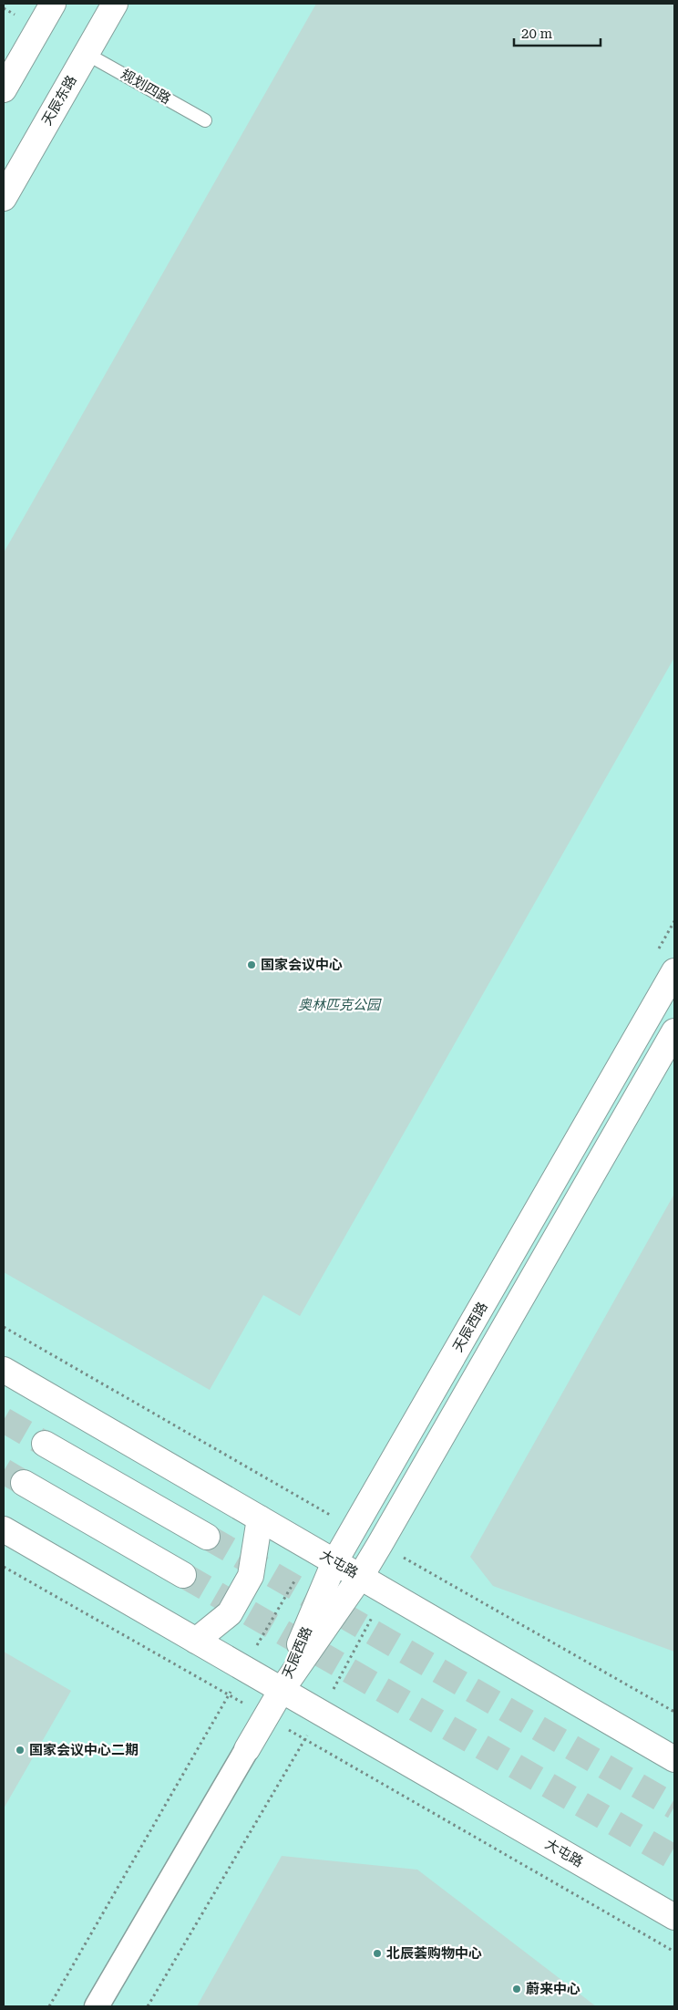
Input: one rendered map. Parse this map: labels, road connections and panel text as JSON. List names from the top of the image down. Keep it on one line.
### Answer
{"streets":{"street":["天辰东路","天辰西路","大屯路"],"lane":["规划四路"]},"crossings":[["规划四路","天辰东路"],["天辰西路","大屯路"]],"parks":["奥林匹克公园"],"places":["国家会议中心","国家会议中心二期","北辰荟购物中心","蔚来中心"],"scale_bar":"20 m"}
